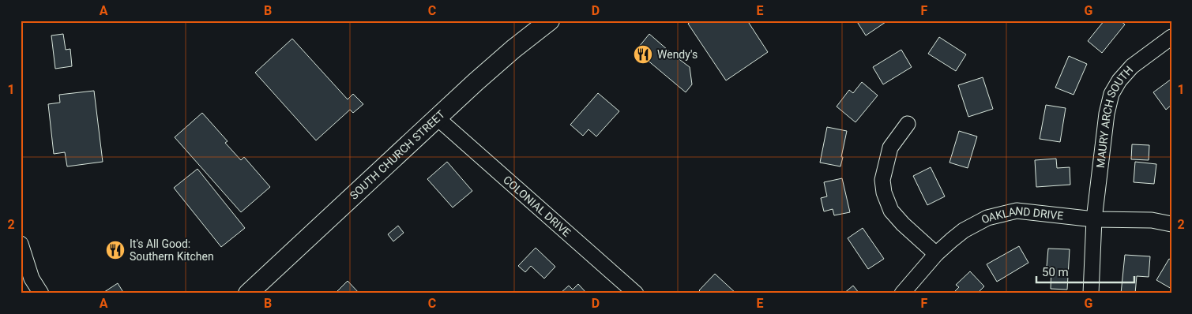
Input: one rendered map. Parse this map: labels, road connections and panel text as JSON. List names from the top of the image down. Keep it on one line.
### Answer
{"streets":{"main road":["SOUTH CHURCH STREET"],"street":["MAURY ARCH SOUTH","COLONIAL DRIVE","OAKLAND DRIVE"]},"crossings":[["MAURY ARCH SOUTH","OAKLAND DRIVE"],["SOUTH CHURCH STREET","COLONIAL DRIVE"]],"places":{"restaurant":["Wendy's","It's All Good: Southern Kitchen"]},"scale_bar":"50 m","grid":{"columns":["A","B","C","D","E","F","G"],"rows":["1","2"]}}
